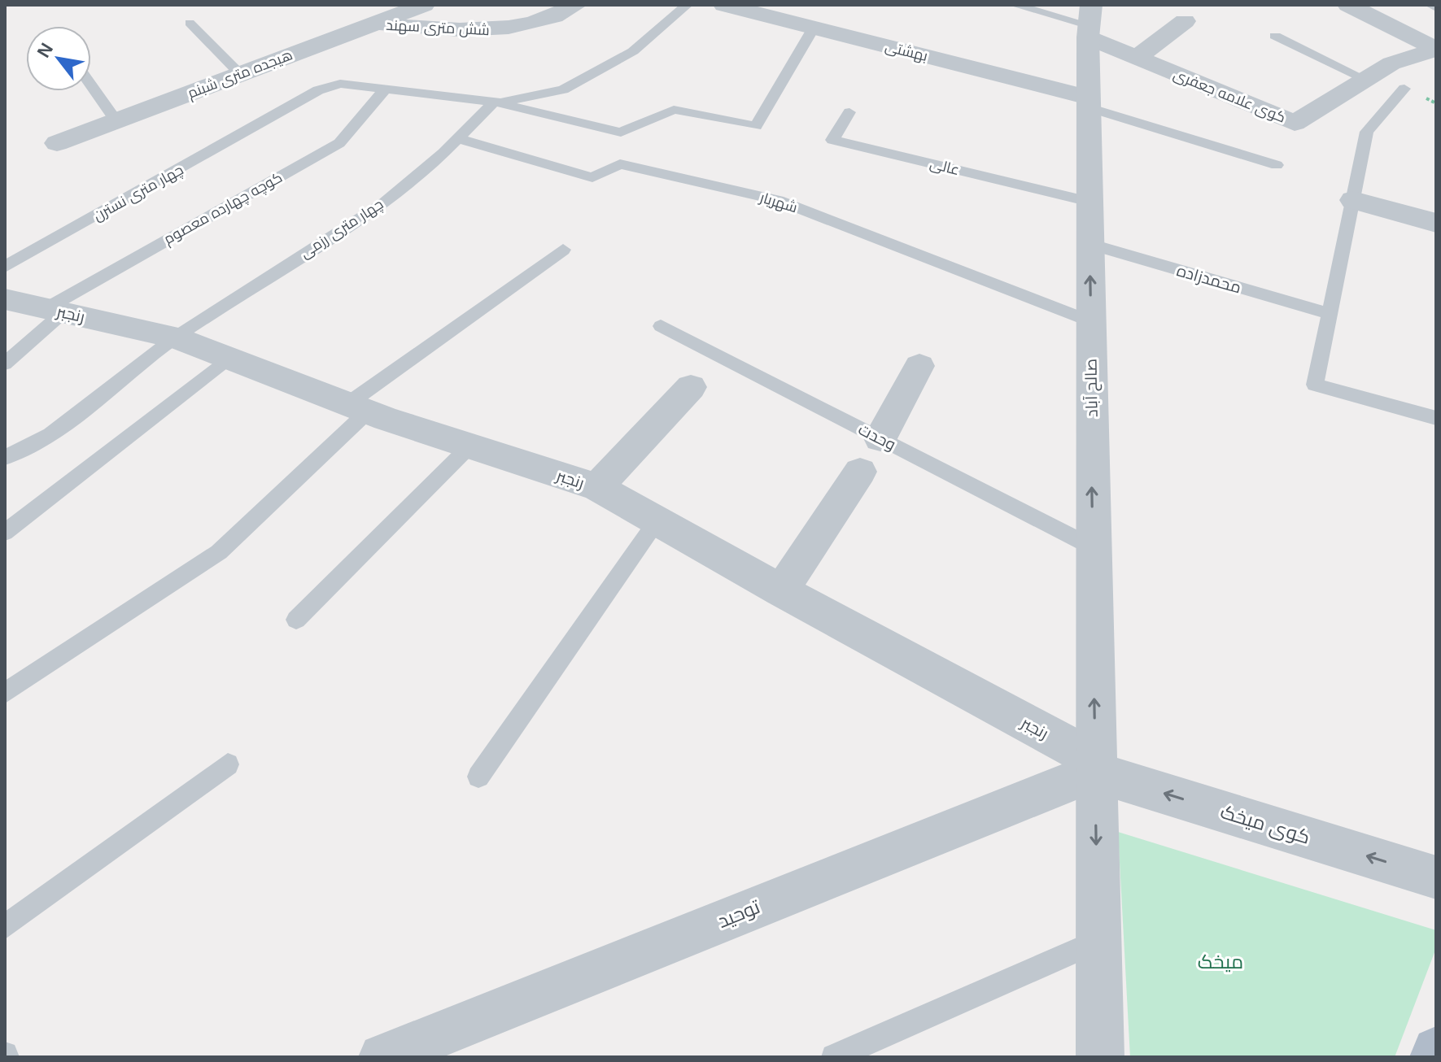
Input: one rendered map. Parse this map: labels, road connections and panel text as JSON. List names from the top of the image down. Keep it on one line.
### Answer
{"streets":{"street":["شش متری سهند","بهشتی","هیجده متری شبنم","کوی علامه جعفری","رنجبر","صالح آباد","کوی میخک","توحید"],"lane":["عالی","چهار متری نسترن","شهریار","کوچه چهارده معصوم","چهار متری رزمی","محمدزاده","وحدت"]},"crossings":[["شش متری سهند","هیجده متری شبنم"],["بهشتی","صالح آباد"],["کوی علامه جعفری","صالح آباد"],["عالی","صالح آباد"],["چهار متری نسترن","کوچه چهارده معصوم"],["چهار متری نسترن","چهار متری رزمی"],["شهریار","چهار متری رزمی"],["شهریار","صالح آباد"],["کوچه چهارده معصوم","رنجبر"],["چهار متری رزمی","رنجبر"],["محمدزاده","صالح آباد"],["رنجبر","صالح آباد"],["رنجبر","کوی میخک"],["رنجبر","توحید"],["صالح آباد","وحدت"],["صالح آباد","کوی میخک"],["صالح آباد","توحید"],["کوی میخک","توحید"]],"one_way":["کوی میخک"],"parks":["میخک"],"north":"top left"}
